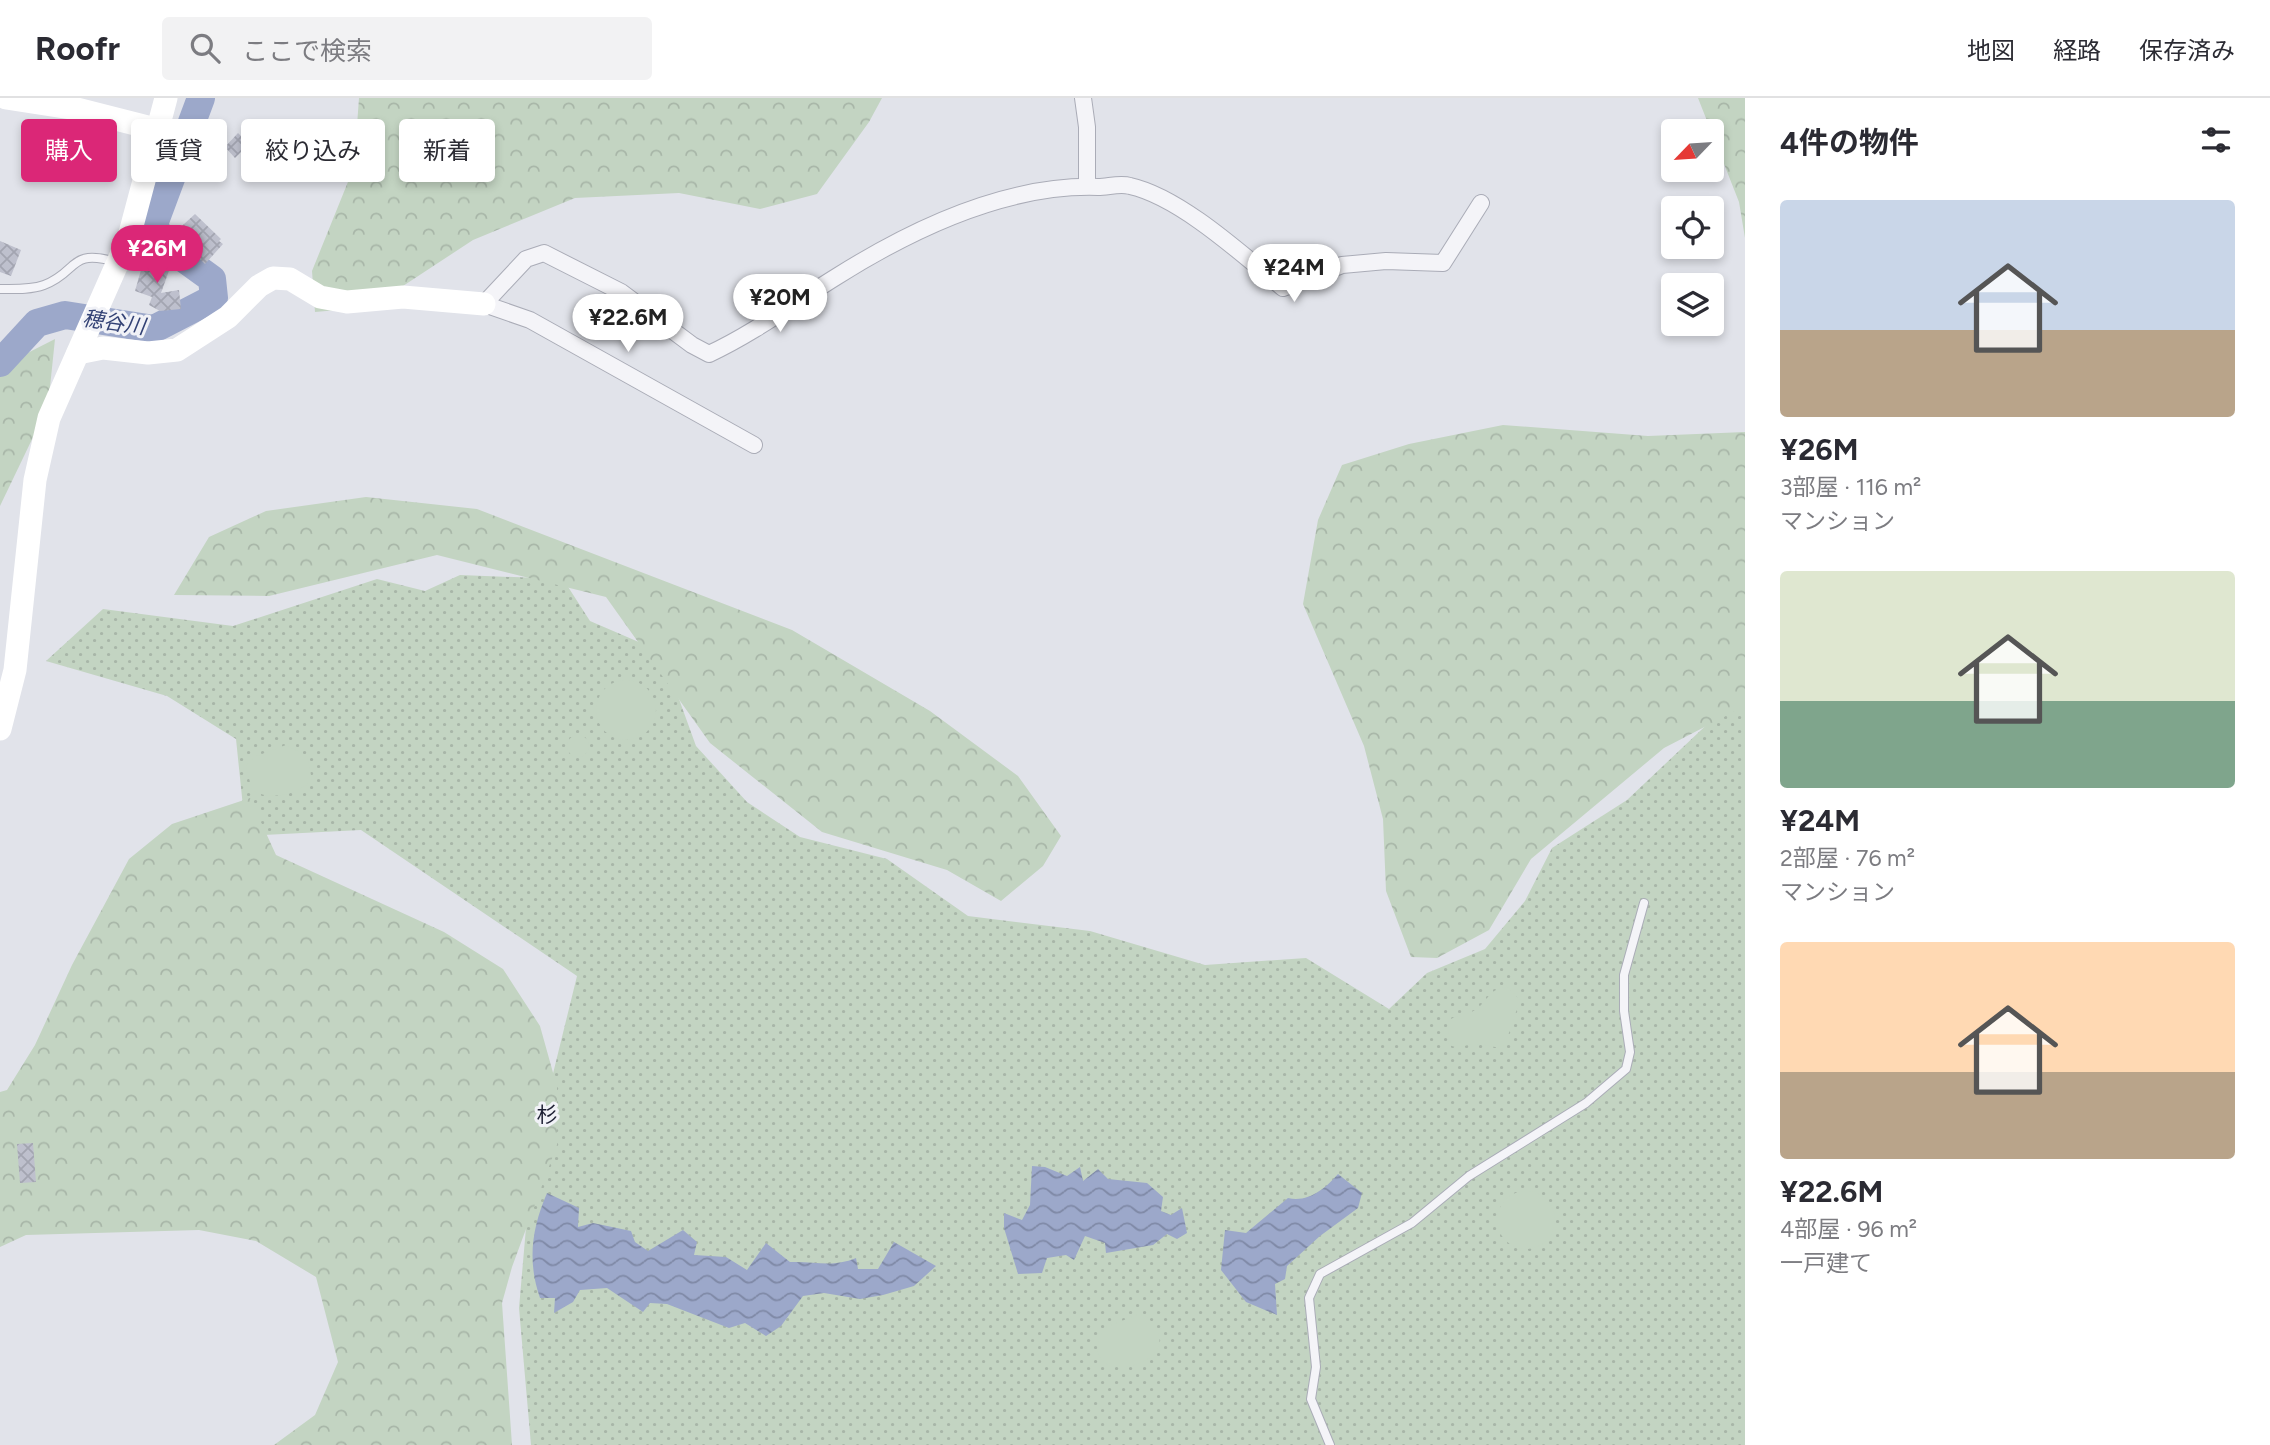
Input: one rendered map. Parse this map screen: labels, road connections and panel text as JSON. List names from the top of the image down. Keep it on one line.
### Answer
{"districts":["杉"],"water":["穂谷川"],"north":"bottom left","page":{"header":"Roofr","search":"ここで検索","nav":["地図","経路","保存済み"],"heading":"4件の物件","chip":["購入","賃貸","絞り込み","新着"],"list":[{"name":"¥26M","note":"3部屋 · 116 m² · マンション"},{"name":"¥24M","note":"2部屋 · 76 m² · マンション"},{"name":"¥22.6M","note":"4部屋 · 96 m² · 一戸建て"}],"price":["¥26M","¥24M","¥20M","¥22.6M"]}}
